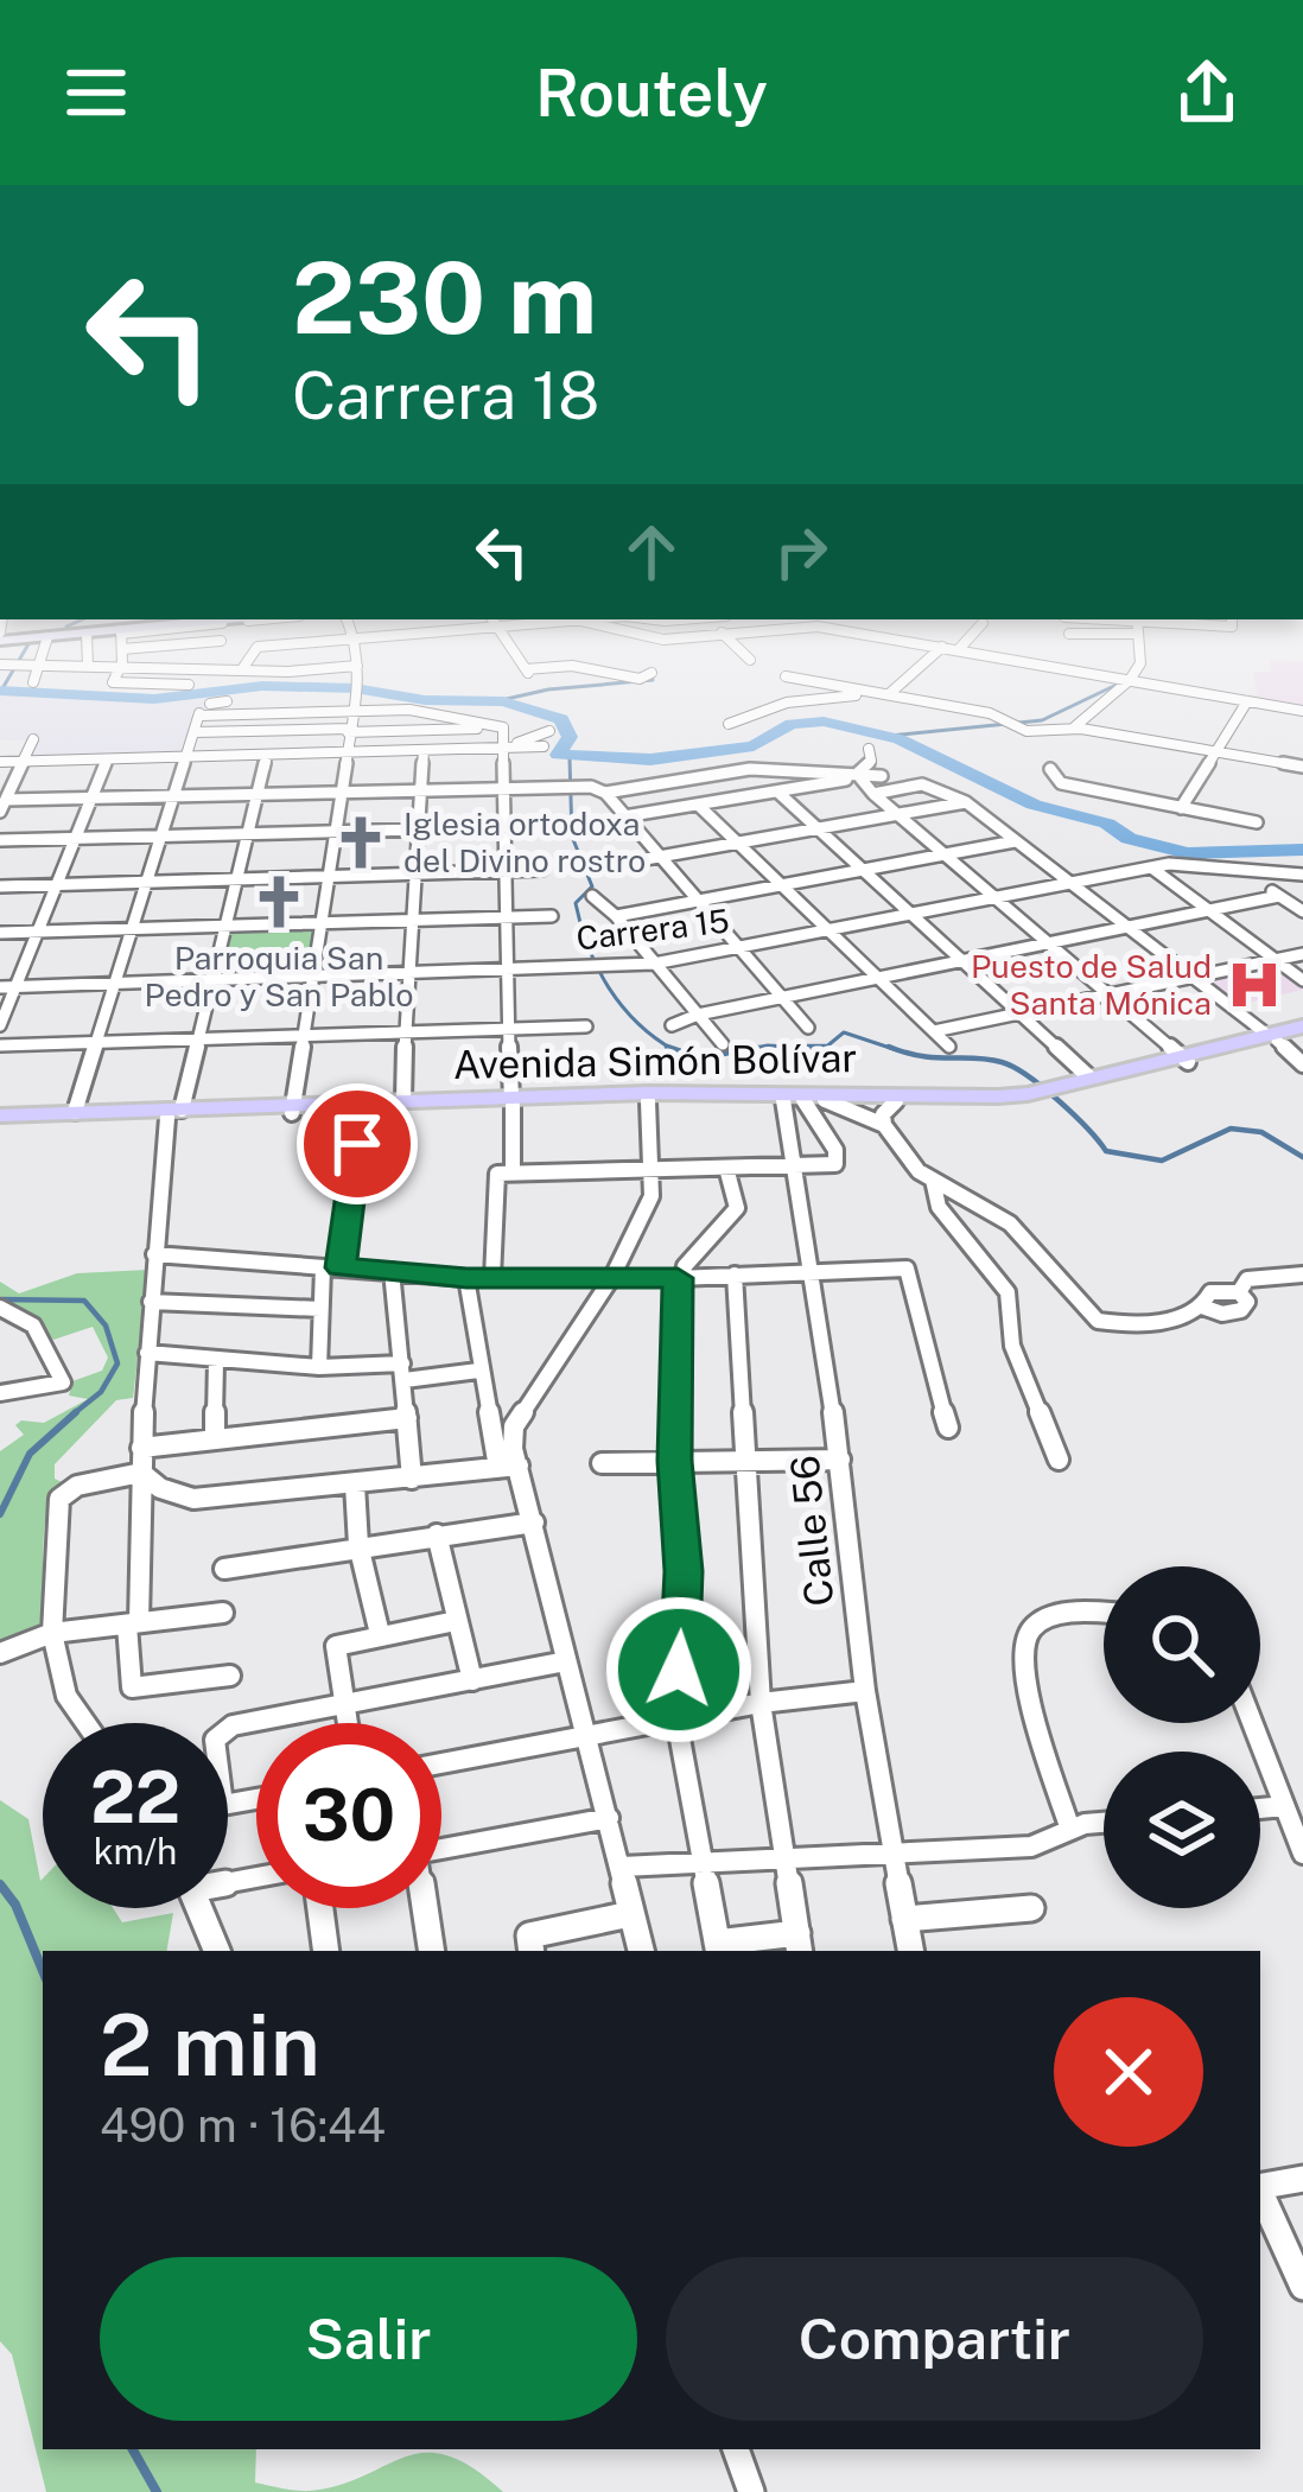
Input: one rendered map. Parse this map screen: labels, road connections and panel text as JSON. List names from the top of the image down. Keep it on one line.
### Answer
{"streets":{"main road":["Avenida Simón Bolívar"],"street":["Carrera 15","Calle 56"]},"crossings":[["Avenida Simón Bolívar","Calle 56"]],"places":{"church":["Iglesia ortodoxa del Divino rostro","Parroquia San Pedro y San Pablo"],"hospital":["Puesto de Salud Santa Mónica"]},"page":{"header":"Routely","turn":["230 m","Carrera 18"],"speed":"22 km/h","limit":"30","heading":["2 min","490 m · 16:44"],"buttons":["Salir","Compartir"]}}
